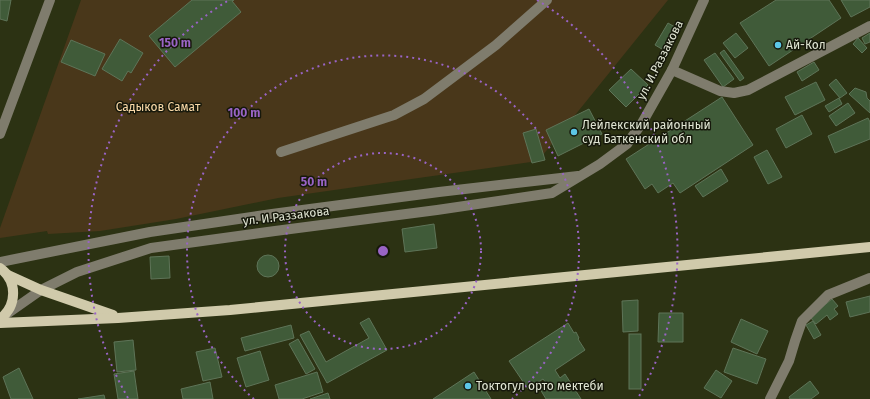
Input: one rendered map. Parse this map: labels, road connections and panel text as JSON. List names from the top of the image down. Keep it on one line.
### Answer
{"streets":{"street":["ул. И.Раззакова"]},"parks":["Садыков Самат"],"places":["Ай-Кол","Лейлекский районный суд Баткенский обл","Токтогул орто мектеби"],"rings":["150 m","100 m","50 m"]}
